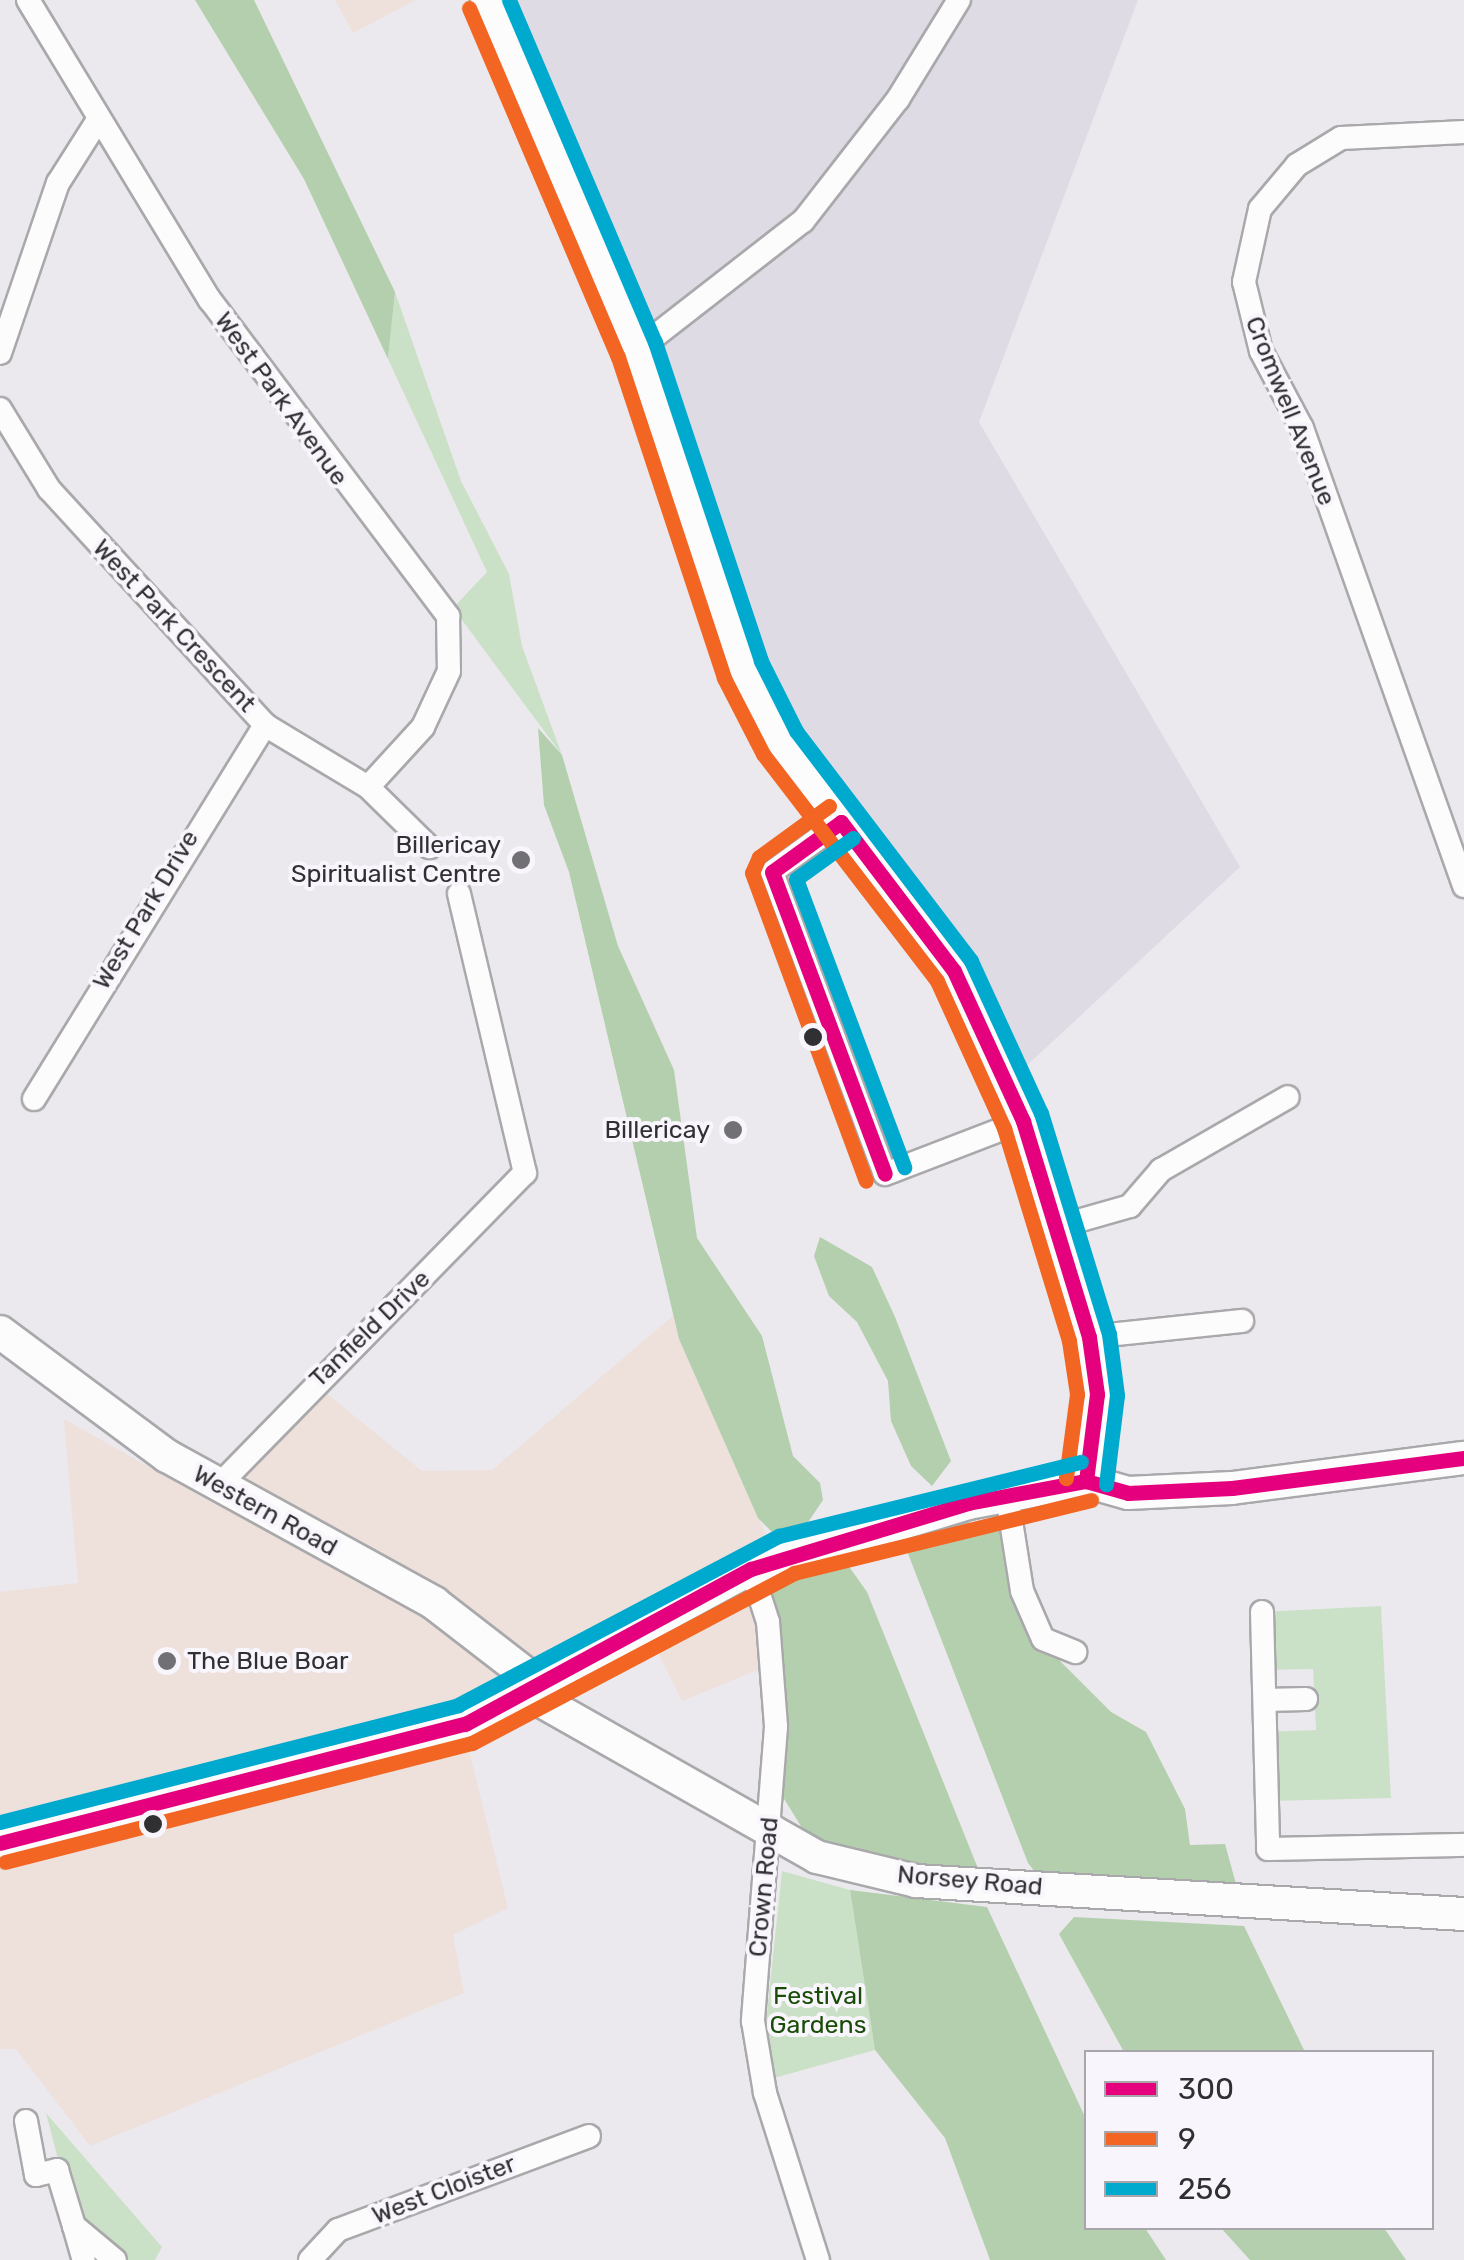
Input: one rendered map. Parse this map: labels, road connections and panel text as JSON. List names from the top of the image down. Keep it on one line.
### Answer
{"streets":{"street":["West Park Avenue","Cromwell Avenue","West Park Crescent","West Park Drive","Tanfield Drive","Western Road","Norsey Road","Crown Road","West Cloister"]},"crossings":[["West Park Avenue","West Park Crescent"],["West Park Crescent","West Park Drive"],["Tanfield Drive","Western Road"],["Western Road","Norsey Road"],["Norsey Road","Crown Road"]],"parks":["Festival Gardens"],"places":["Billericay Spiritualist Centre","Billericay","The Blue Boar"],"lines":["transit line 256","transit line 9","transit line 300"],"legend":["300","9","256"]}
